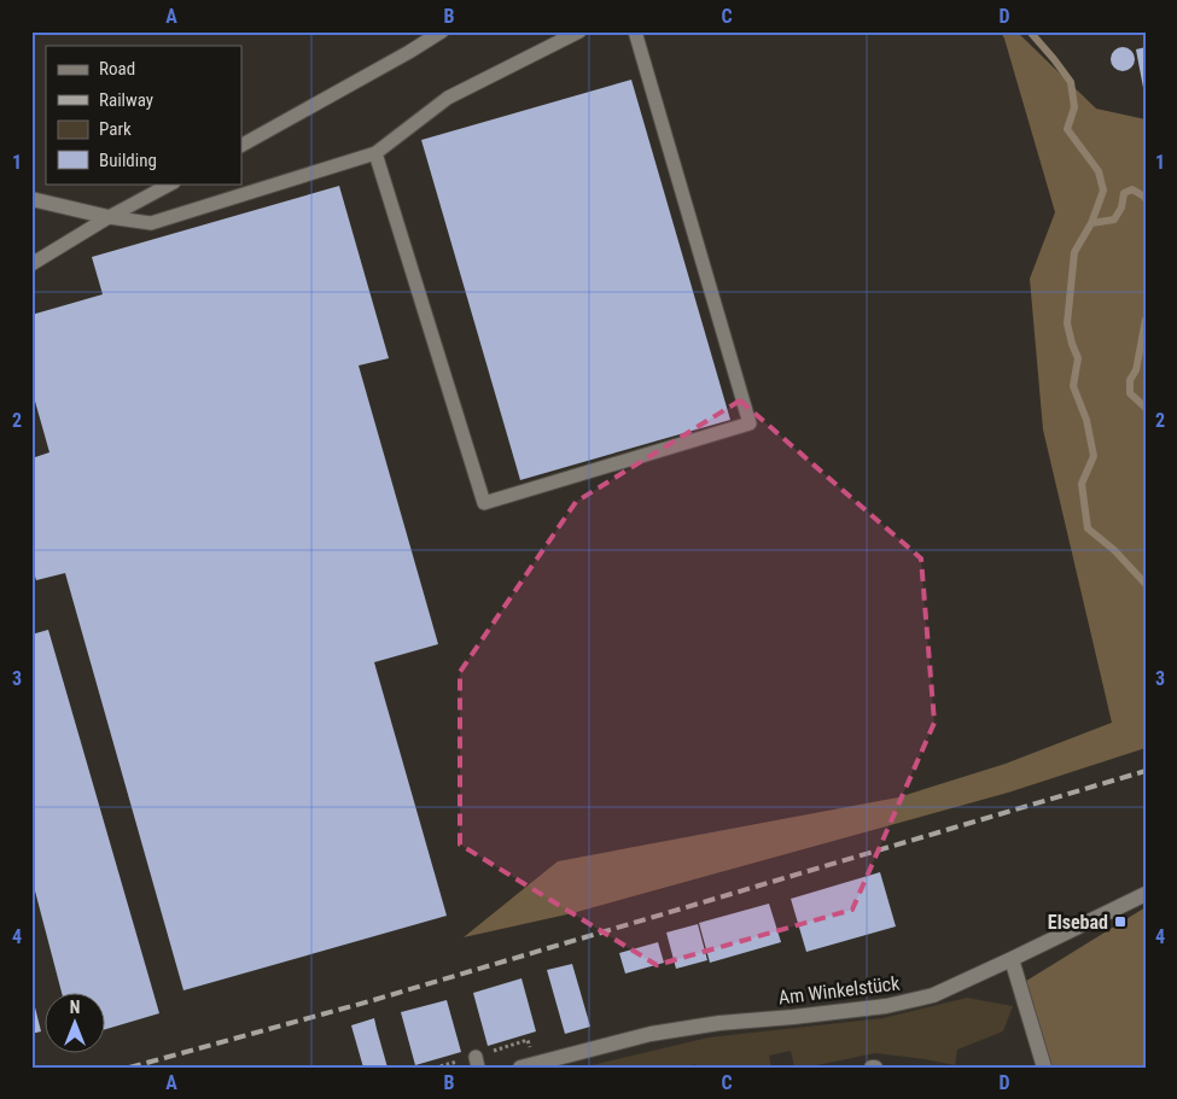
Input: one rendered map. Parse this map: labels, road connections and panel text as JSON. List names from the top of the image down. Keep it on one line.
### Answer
{"streets":{"street":["Am Winkelstück"]},"places":{"transit":["Elsebad"]},"legend":["Road","Railway","Park","Building"],"north":"top","grid":{"columns":["A","B","C","D"],"rows":["1","2","3","4"]}}
